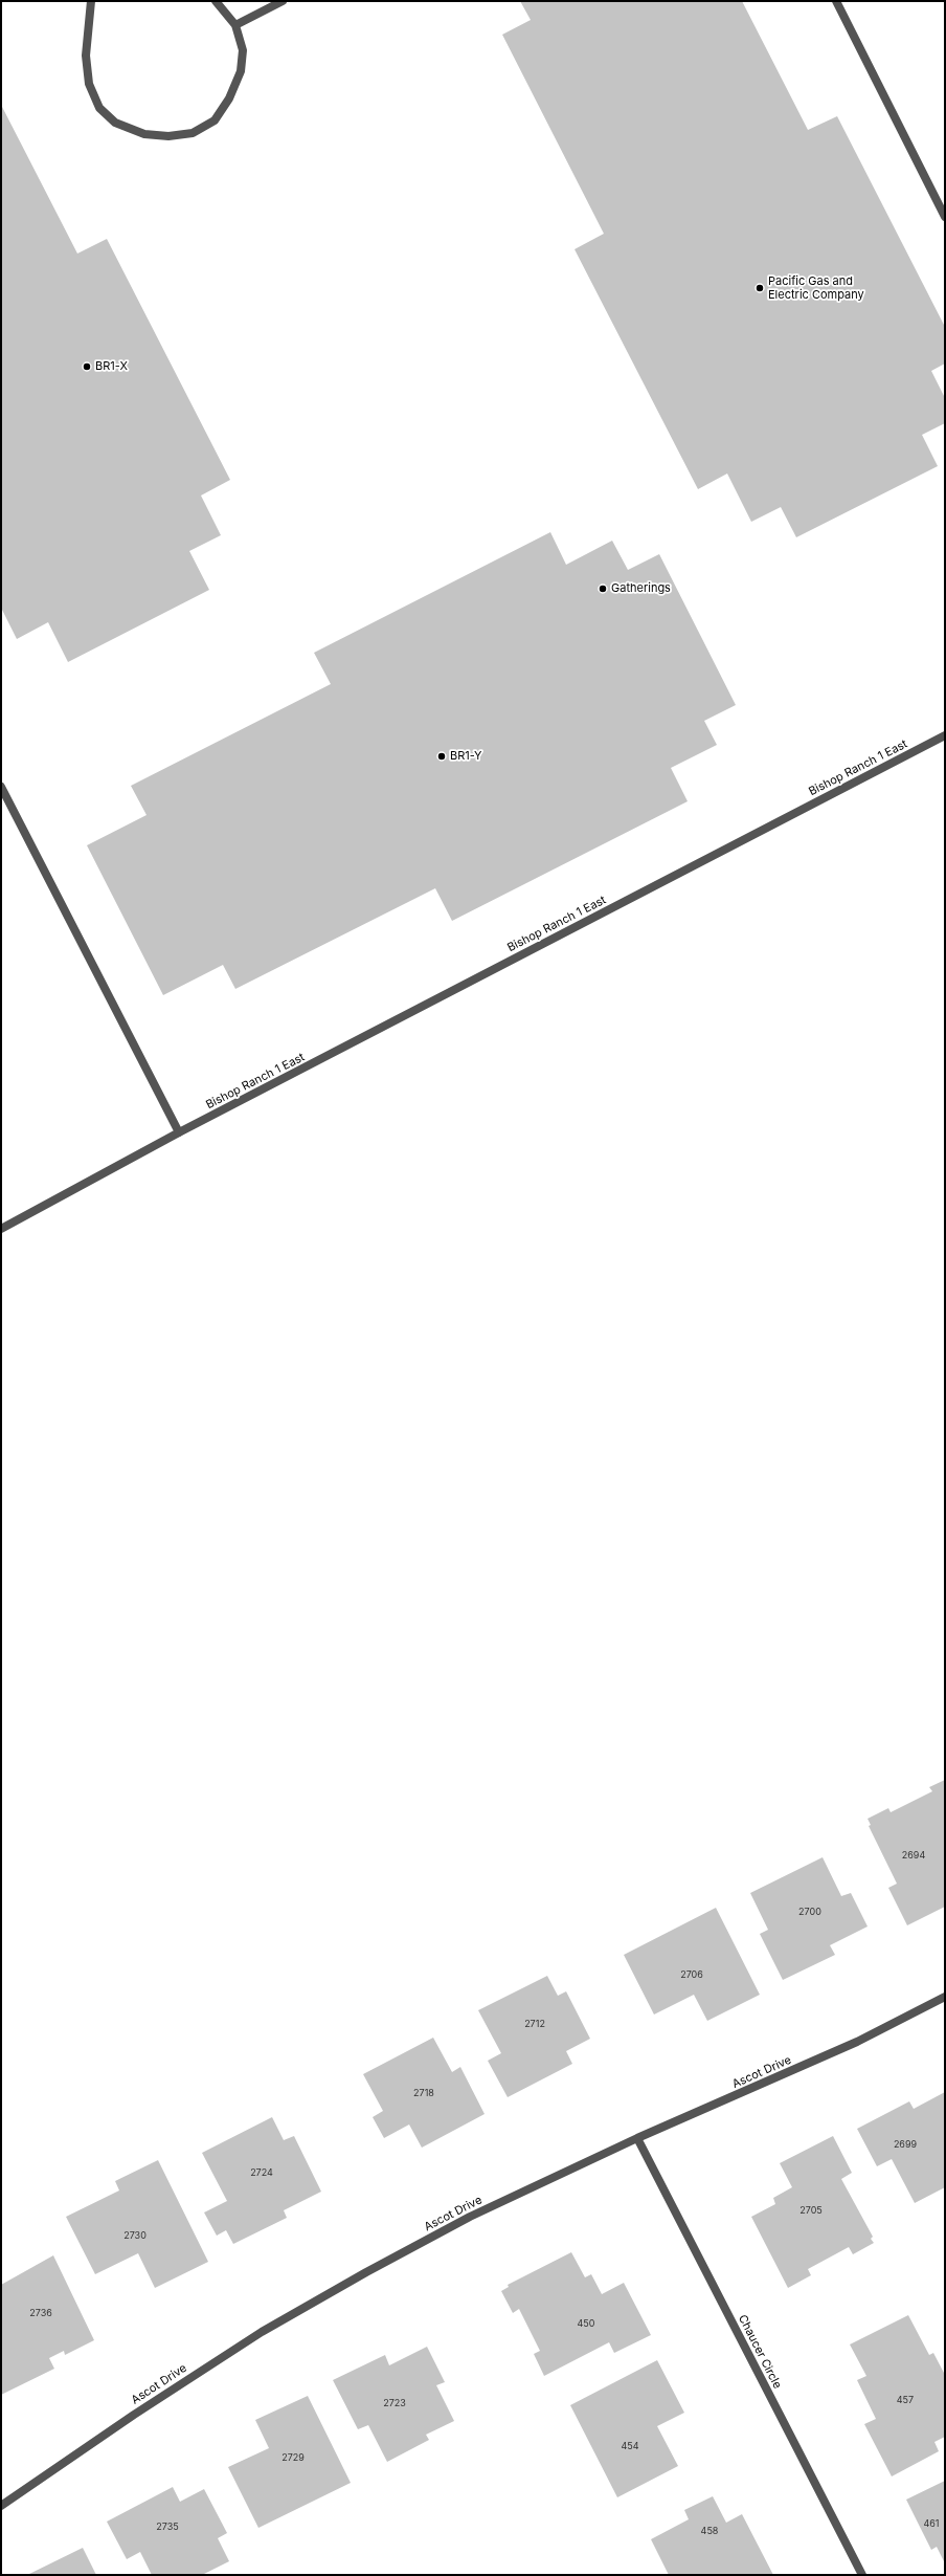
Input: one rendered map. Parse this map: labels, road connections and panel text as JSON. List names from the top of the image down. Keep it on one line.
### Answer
{"streets":{"street":["Bishop Ranch 1 East","Ascot Drive","Chaucer Circle"]},"crossings":[["Ascot Drive","Chaucer Circle"]],"places":["Pacific Gas and Electric Company","BR1-X","Gatherings","BR1-Y"],"house_numbers":["2694","2700","2706","2712","2718","2699","2724","2705","2730","2736","450","457","2723","454","2729","461","2735","458"]}
